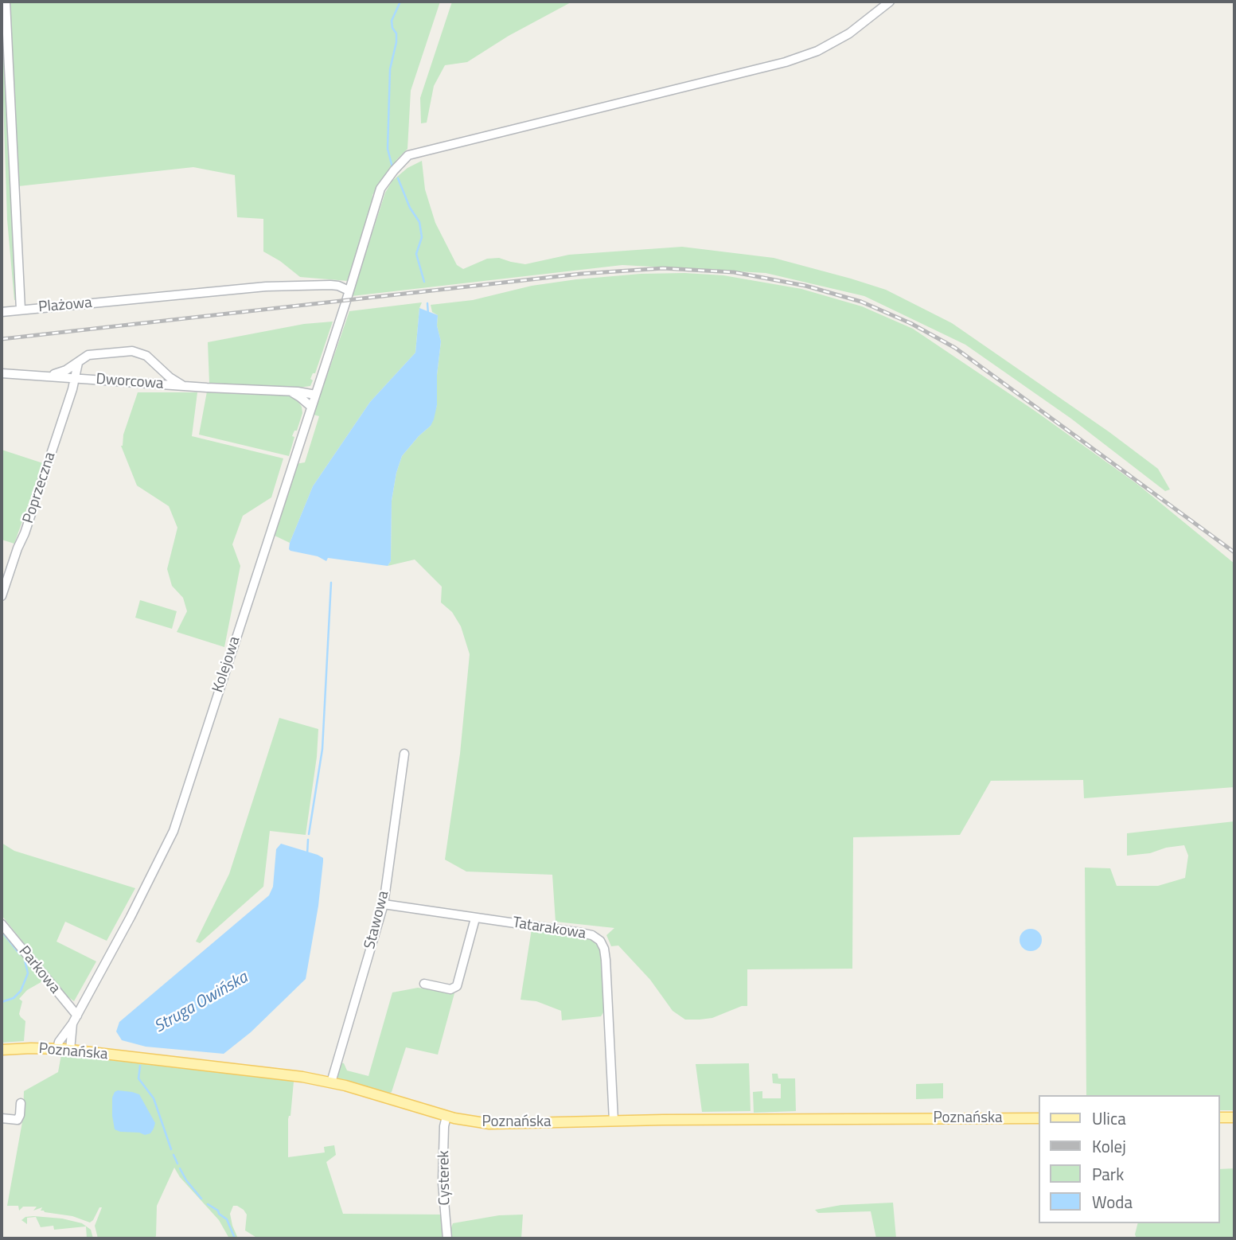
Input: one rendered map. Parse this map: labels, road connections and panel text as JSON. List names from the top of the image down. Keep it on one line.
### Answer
{"streets":{"main road":["Poznańska"],"street":["Plażowa","Dworcowa","Poprzeczna","Kolejowa","Stawowa","Tatarakowa","Parkowa","Cysterek"]},"crossings":[["Plażowa","Kolejowa"],["Dworcowa","Poprzeczna"],["Dworcowa","Kolejowa"],["Kolejowa","Parkowa"],["Kolejowa","Poznańska"],["Stawowa","Tatarakowa"],["Stawowa","Poznańska"],["Tatarakowa","Poznańska"],["Poznańska","Cysterek"]],"water":["Struga Owińska"],"legend":["Ulica","Kolej","Park","Woda"]}
